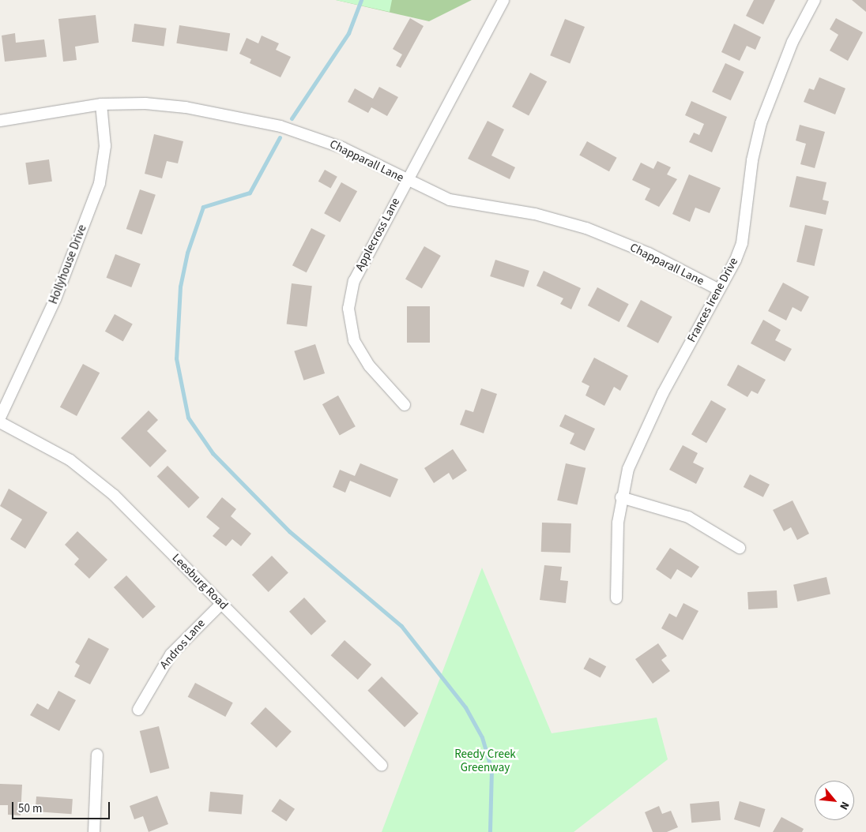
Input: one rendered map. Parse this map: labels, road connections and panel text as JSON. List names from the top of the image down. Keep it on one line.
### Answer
{"streets":{"street":["Chapparall Lane","Applecross Lane","Hollyhouse Drive","Frances Irene Drive","Leesburg Road","Andros Lane"]},"crossings":[["Chapparall Lane","Applecross Lane"],["Chapparall Lane","Hollyhouse Drive"],["Chapparall Lane","Frances Irene Drive"],["Leesburg Road","Andros Lane"]],"parks":["Reedy Creek Greenway"],"scale_bar":"50 m","north":"bottom right"}
